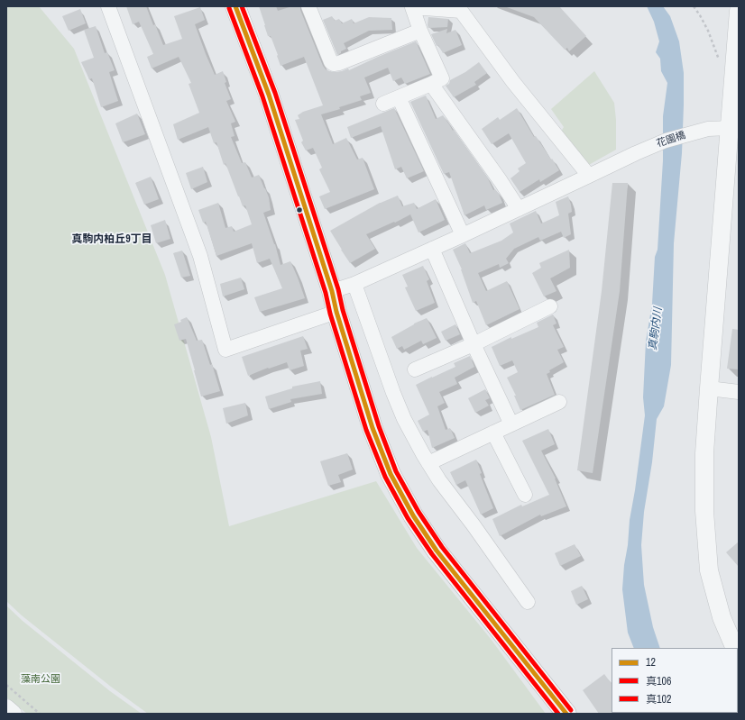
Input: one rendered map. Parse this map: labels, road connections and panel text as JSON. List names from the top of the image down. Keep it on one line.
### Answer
{"streets":{"street":["花園橋"]},"districts":["真駒内柏丘9丁目"],"water":["真駒内川"],"parks":["藻南公園"],"lines":["transit line 12","transit line 真102","transit line 真106"],"legend":["12","真106","真102"]}
